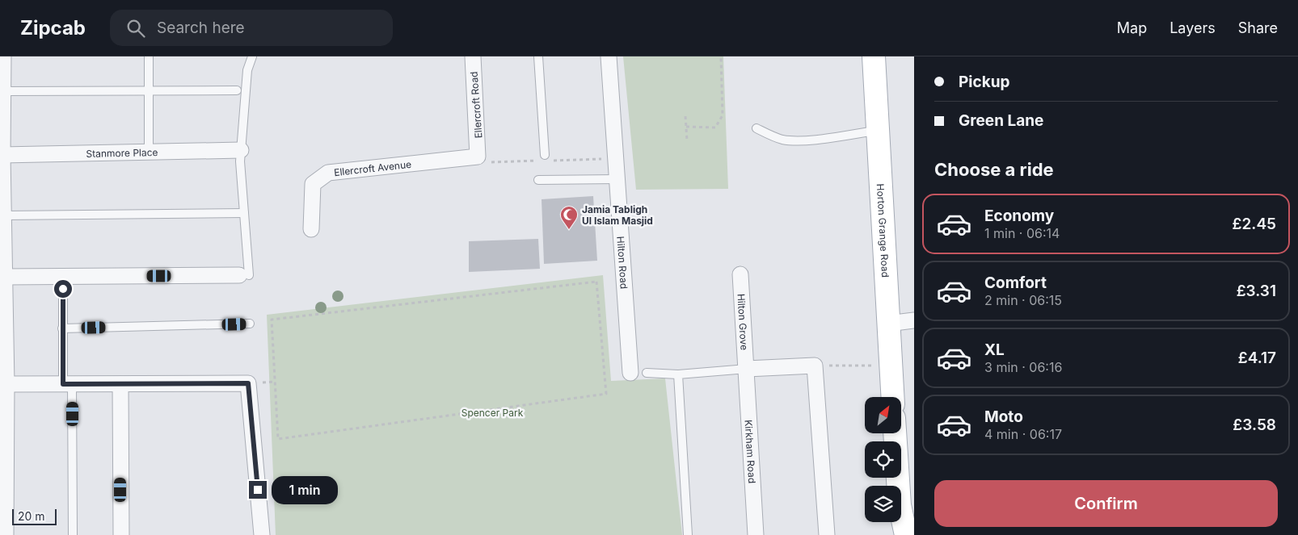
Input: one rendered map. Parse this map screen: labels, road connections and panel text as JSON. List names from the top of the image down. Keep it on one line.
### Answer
{"streets":{"main road":["Horton Grange Road"],"street":["Ellercroft Road","Stanmore Place","Ellercroft Avenue","Hilton Road","Hilton Grove","Kirkham Road"]},"crossings":[["Ellercroft Road","Ellercroft Avenue"],["Hilton Grove","Kirkham Road"]],"parks":["Spencer Park"],"places":{"mosque":["Jamia Tabligh Ul Islam Masjid"]},"scale_bar":"20 m","north":"top right","page":{"header":"Zipcab","search":"Search here","nav":["Map","Layers","Share"],"banner":["Pickup","Green Lane"],"heading":"Choose a ride","list":[{"name":"Economy","note":"1 min · 06:14","value":"£2.45"},{"name":"Comfort","note":"2 min · 06:15","value":"£3.31"},{"name":"XL","note":"3 min · 06:16","value":"£4.17"},{"name":"Moto","note":"4 min · 06:17","value":"£3.58"}],"buttons":"Confirm","bubble":"1 min","scale":"20 m"}}
